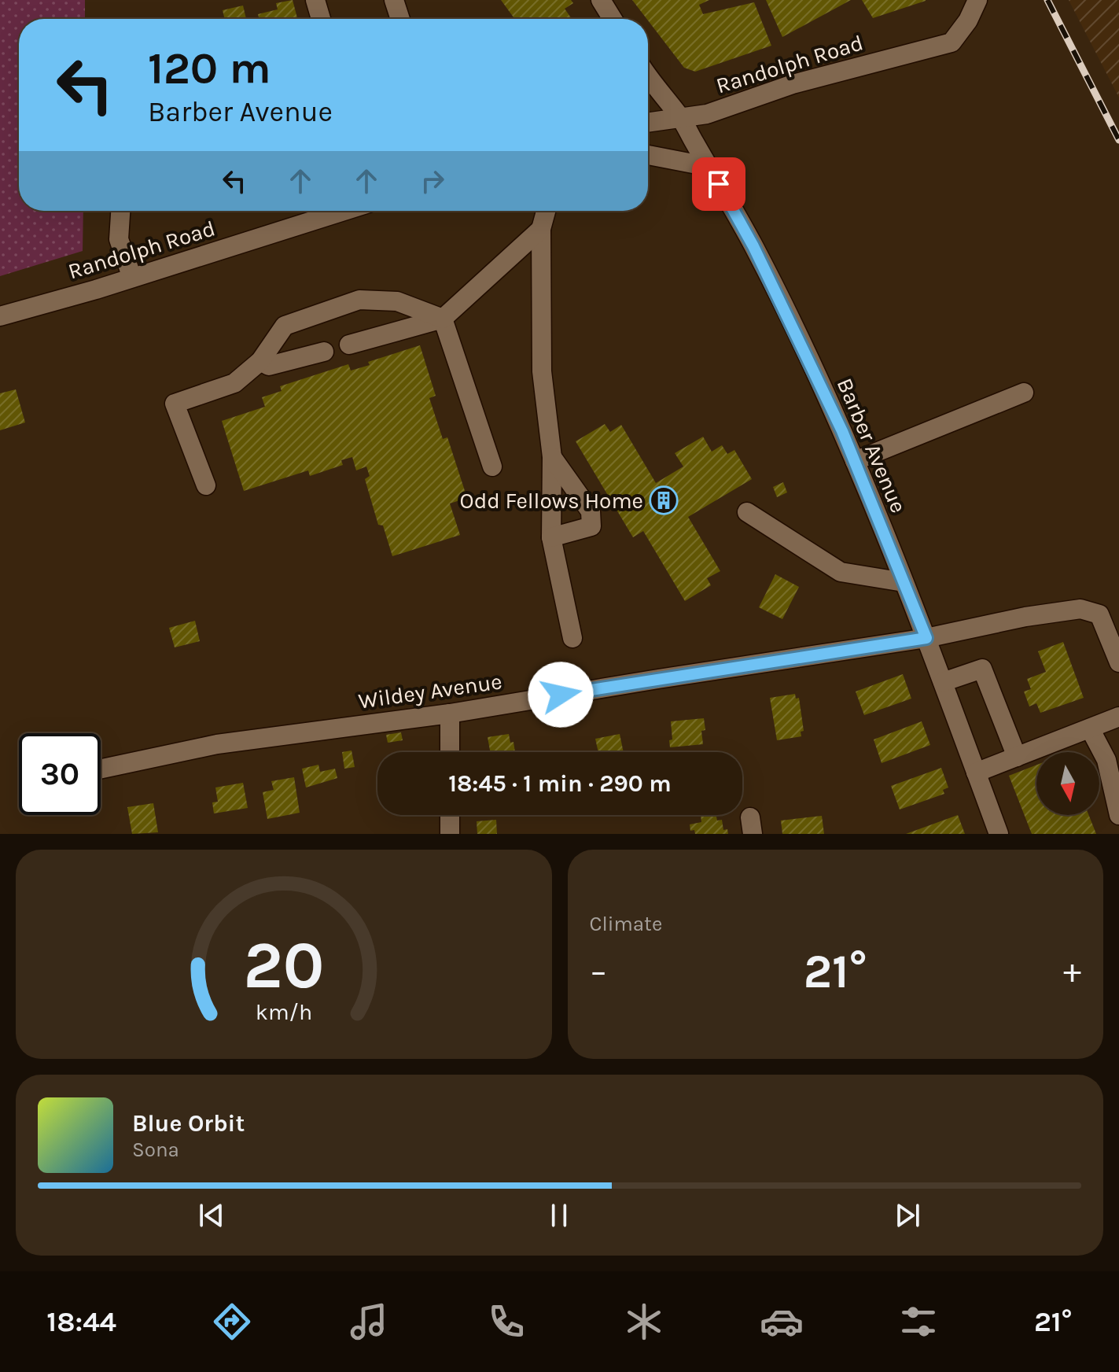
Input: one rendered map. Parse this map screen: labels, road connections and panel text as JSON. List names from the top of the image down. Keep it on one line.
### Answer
{"streets":{"street":["Randolph Road","Barber Avenue","Wildey Avenue"]},"crossings":[["Randolph Road","Barber Avenue"],["Barber Avenue","Wildey Avenue"]],"places":{"building":["Odd Fellows Home"]},"north":"bottom","page":{"turn":["120 m","Barber Avenue"],"limit":"30","trip":"18:45 · 1 min · 290 m","tile":"Climate","heat":["−","21°","+"],"song":["Blue Orbit","Sona"],"tabs":["18:44","21°"],"gauge":["20","km/h"]}}
